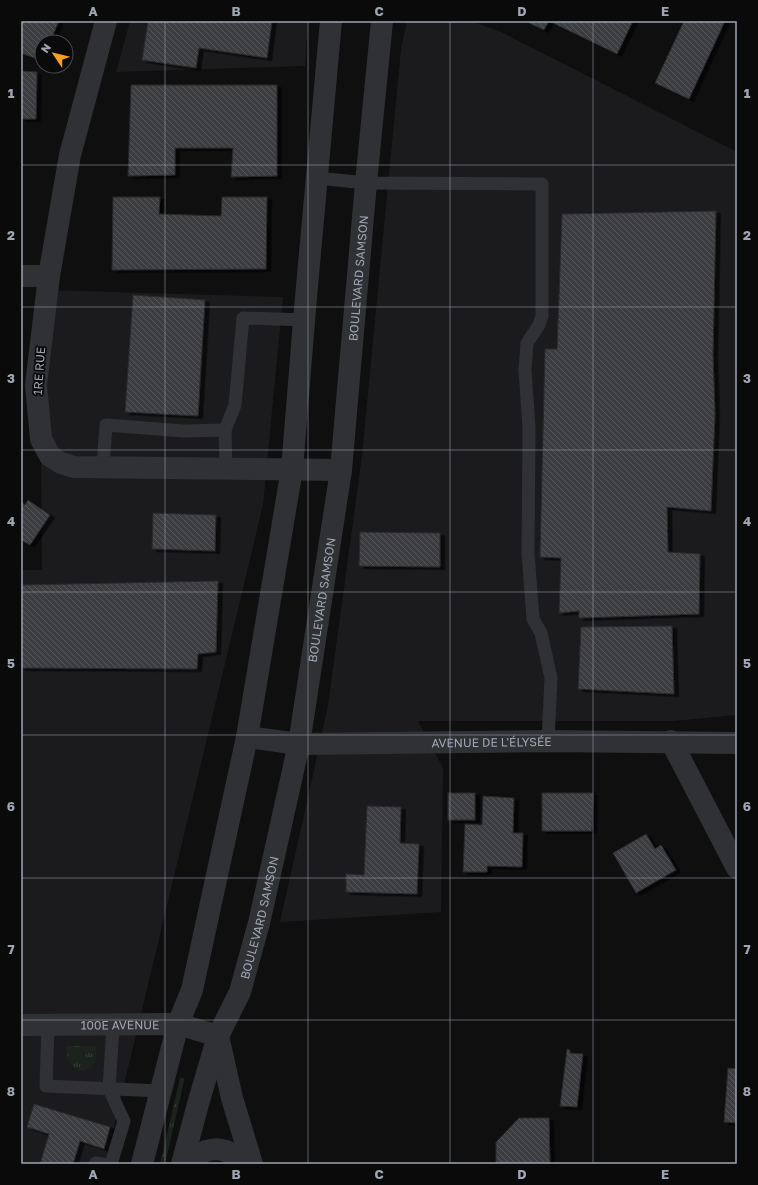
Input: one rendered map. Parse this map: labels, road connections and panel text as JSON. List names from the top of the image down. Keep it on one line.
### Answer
{"streets":{"street":["BOULEVARD SAMSON","1RE RUE","AVENUE DE L'ÉLYSÉE","100E AVENUE"]},"crossings":[["BOULEVARD SAMSON","1RE RUE"],["BOULEVARD SAMSON","AVENUE DE L'ÉLYSÉE"],["BOULEVARD SAMSON","100E AVENUE"]],"north":"top left","grid":{"columns":["A","B","C","D","E"],"rows":["1","2","3","4","5","6","7","8"]}}
